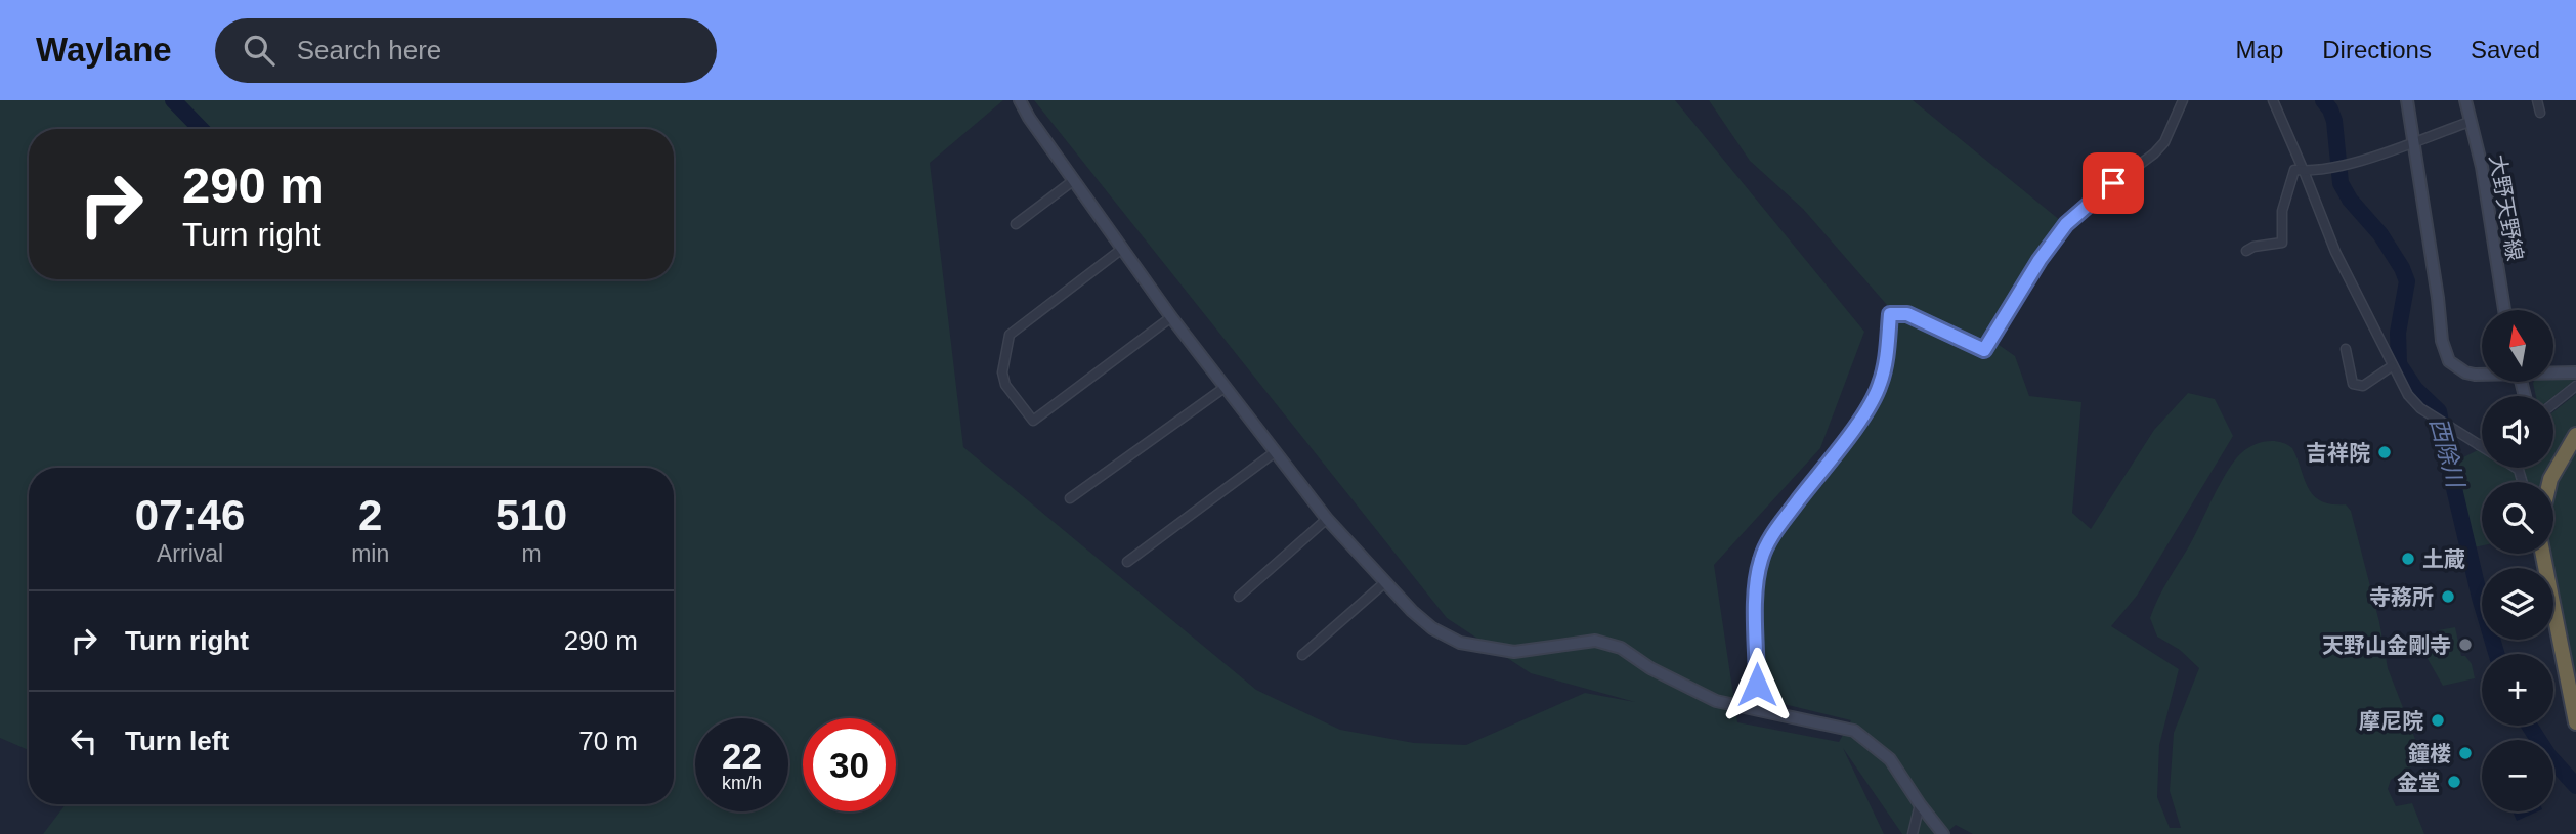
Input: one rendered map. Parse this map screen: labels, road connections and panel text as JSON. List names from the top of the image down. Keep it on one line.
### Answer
{"streets":{"street":["大野天野線"]},"water":["西除川"],"places":["吉祥院","土蔵","寺務所","天野山金剛寺","摩尼院","鐘楼","金堂"],"north":"top","page":{"header":"Waylane","search":"Search here","nav":["Map","Directions","Saved"],"turn":["290 m","Turn right"],"map_buttons":["+","−"],"eta":["07:46","Arrival","2","min","510","m"],"list":[{"name":"Turn right","value":"290 m"},{"name":"Turn left","value":"70 m"}],"speed":"22 km/h","limit":"30"}}
